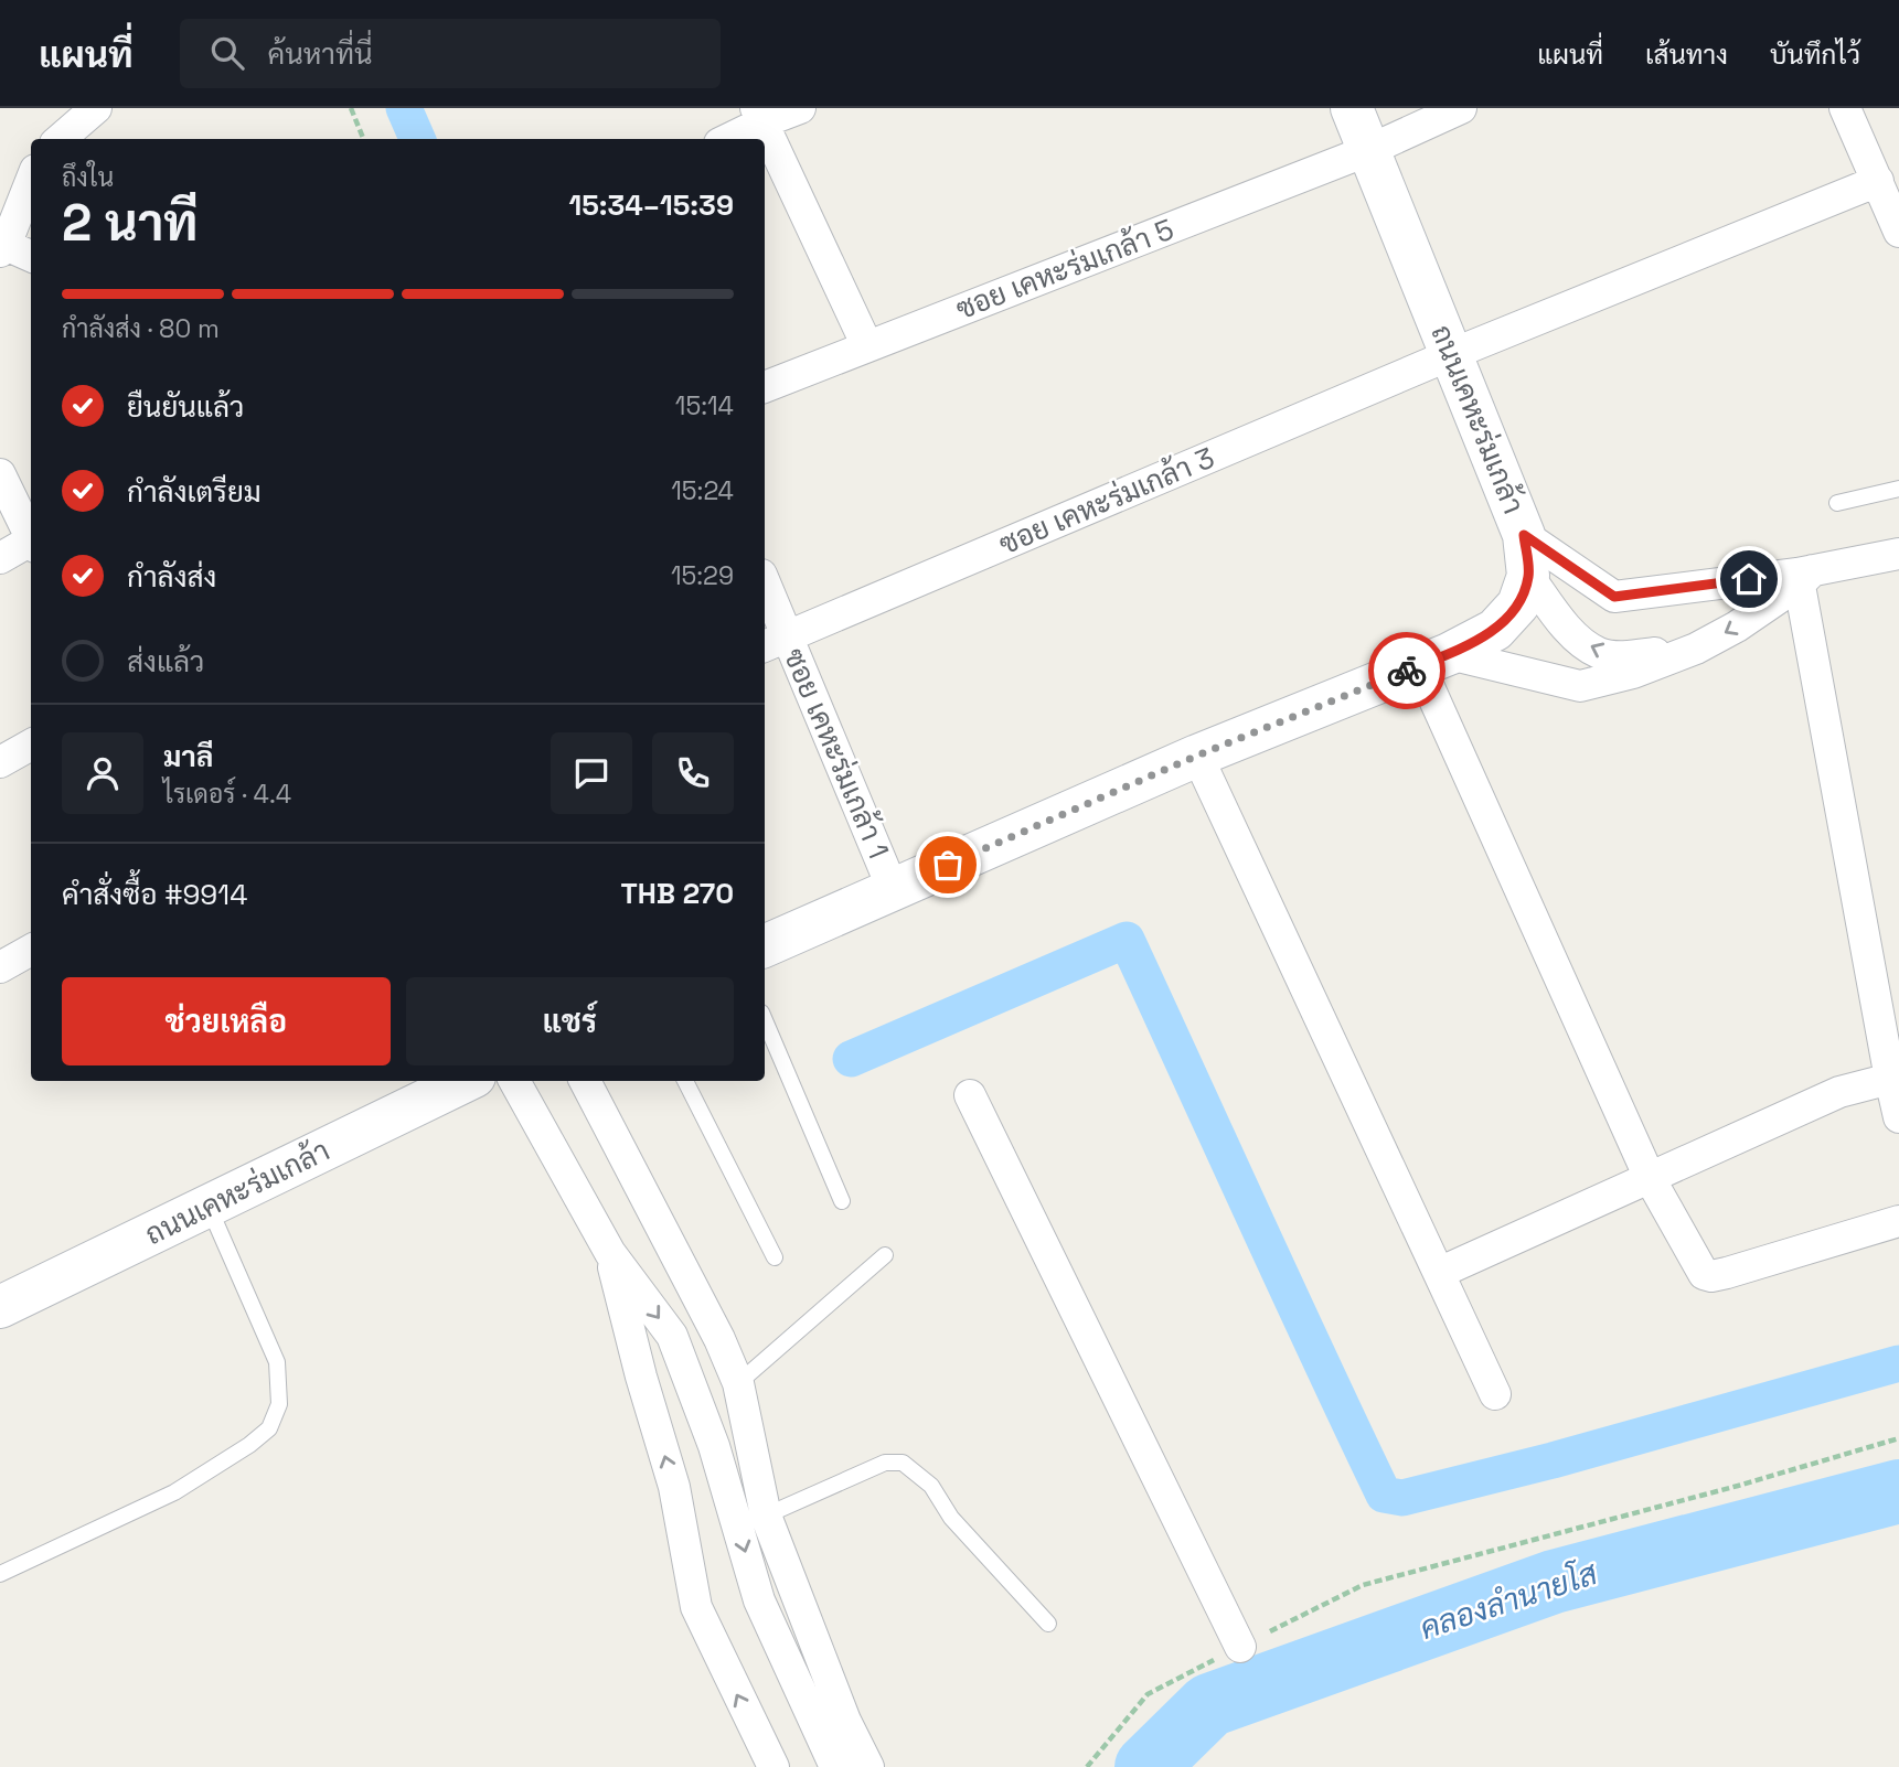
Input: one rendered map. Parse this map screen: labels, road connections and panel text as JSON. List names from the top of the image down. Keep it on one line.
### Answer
{"streets":{"street":["ซอย เคหะร่มเกล้า 5","ถนนเคหะร่มเกล้า","ซอย เคหะร่มเกล้า 3","ซอย เคหะร่มเกล้า 1"]},"crossings":[["ซอย เคหะร่มเกล้า 5","ถนนเคหะร่มเกล้า"],["ถนนเคหะร่มเกล้า","ซอย เคหะร่มเกล้า 3"],["ซอย เคหะร่มเกล้า 3","ซอย เคหะร่มเกล้า 1"]],"water":["คลองลำนายโส"],"page":{"header":"แผนที่","search":"ค้นหาที่นี่","nav":["แผนที่","เส้นทาง","บันทึกไว้"],"heading":["2 นาที","ถึงใน","15:34–15:39"],"panel":["มาลี","ไรเดอร์ · 4.4","คำสั่งซื้อ #9914","THB 270"],"bar":"กำลังส่ง · 80 m","list":[["ยืนยันแล้ว","15:14"],["กำลังเตรียม","15:24"],["กำลังส่ง","15:29"],"ส่งแล้ว"],"buttons":["ช่วยเหลือ","แชร์"]}}
